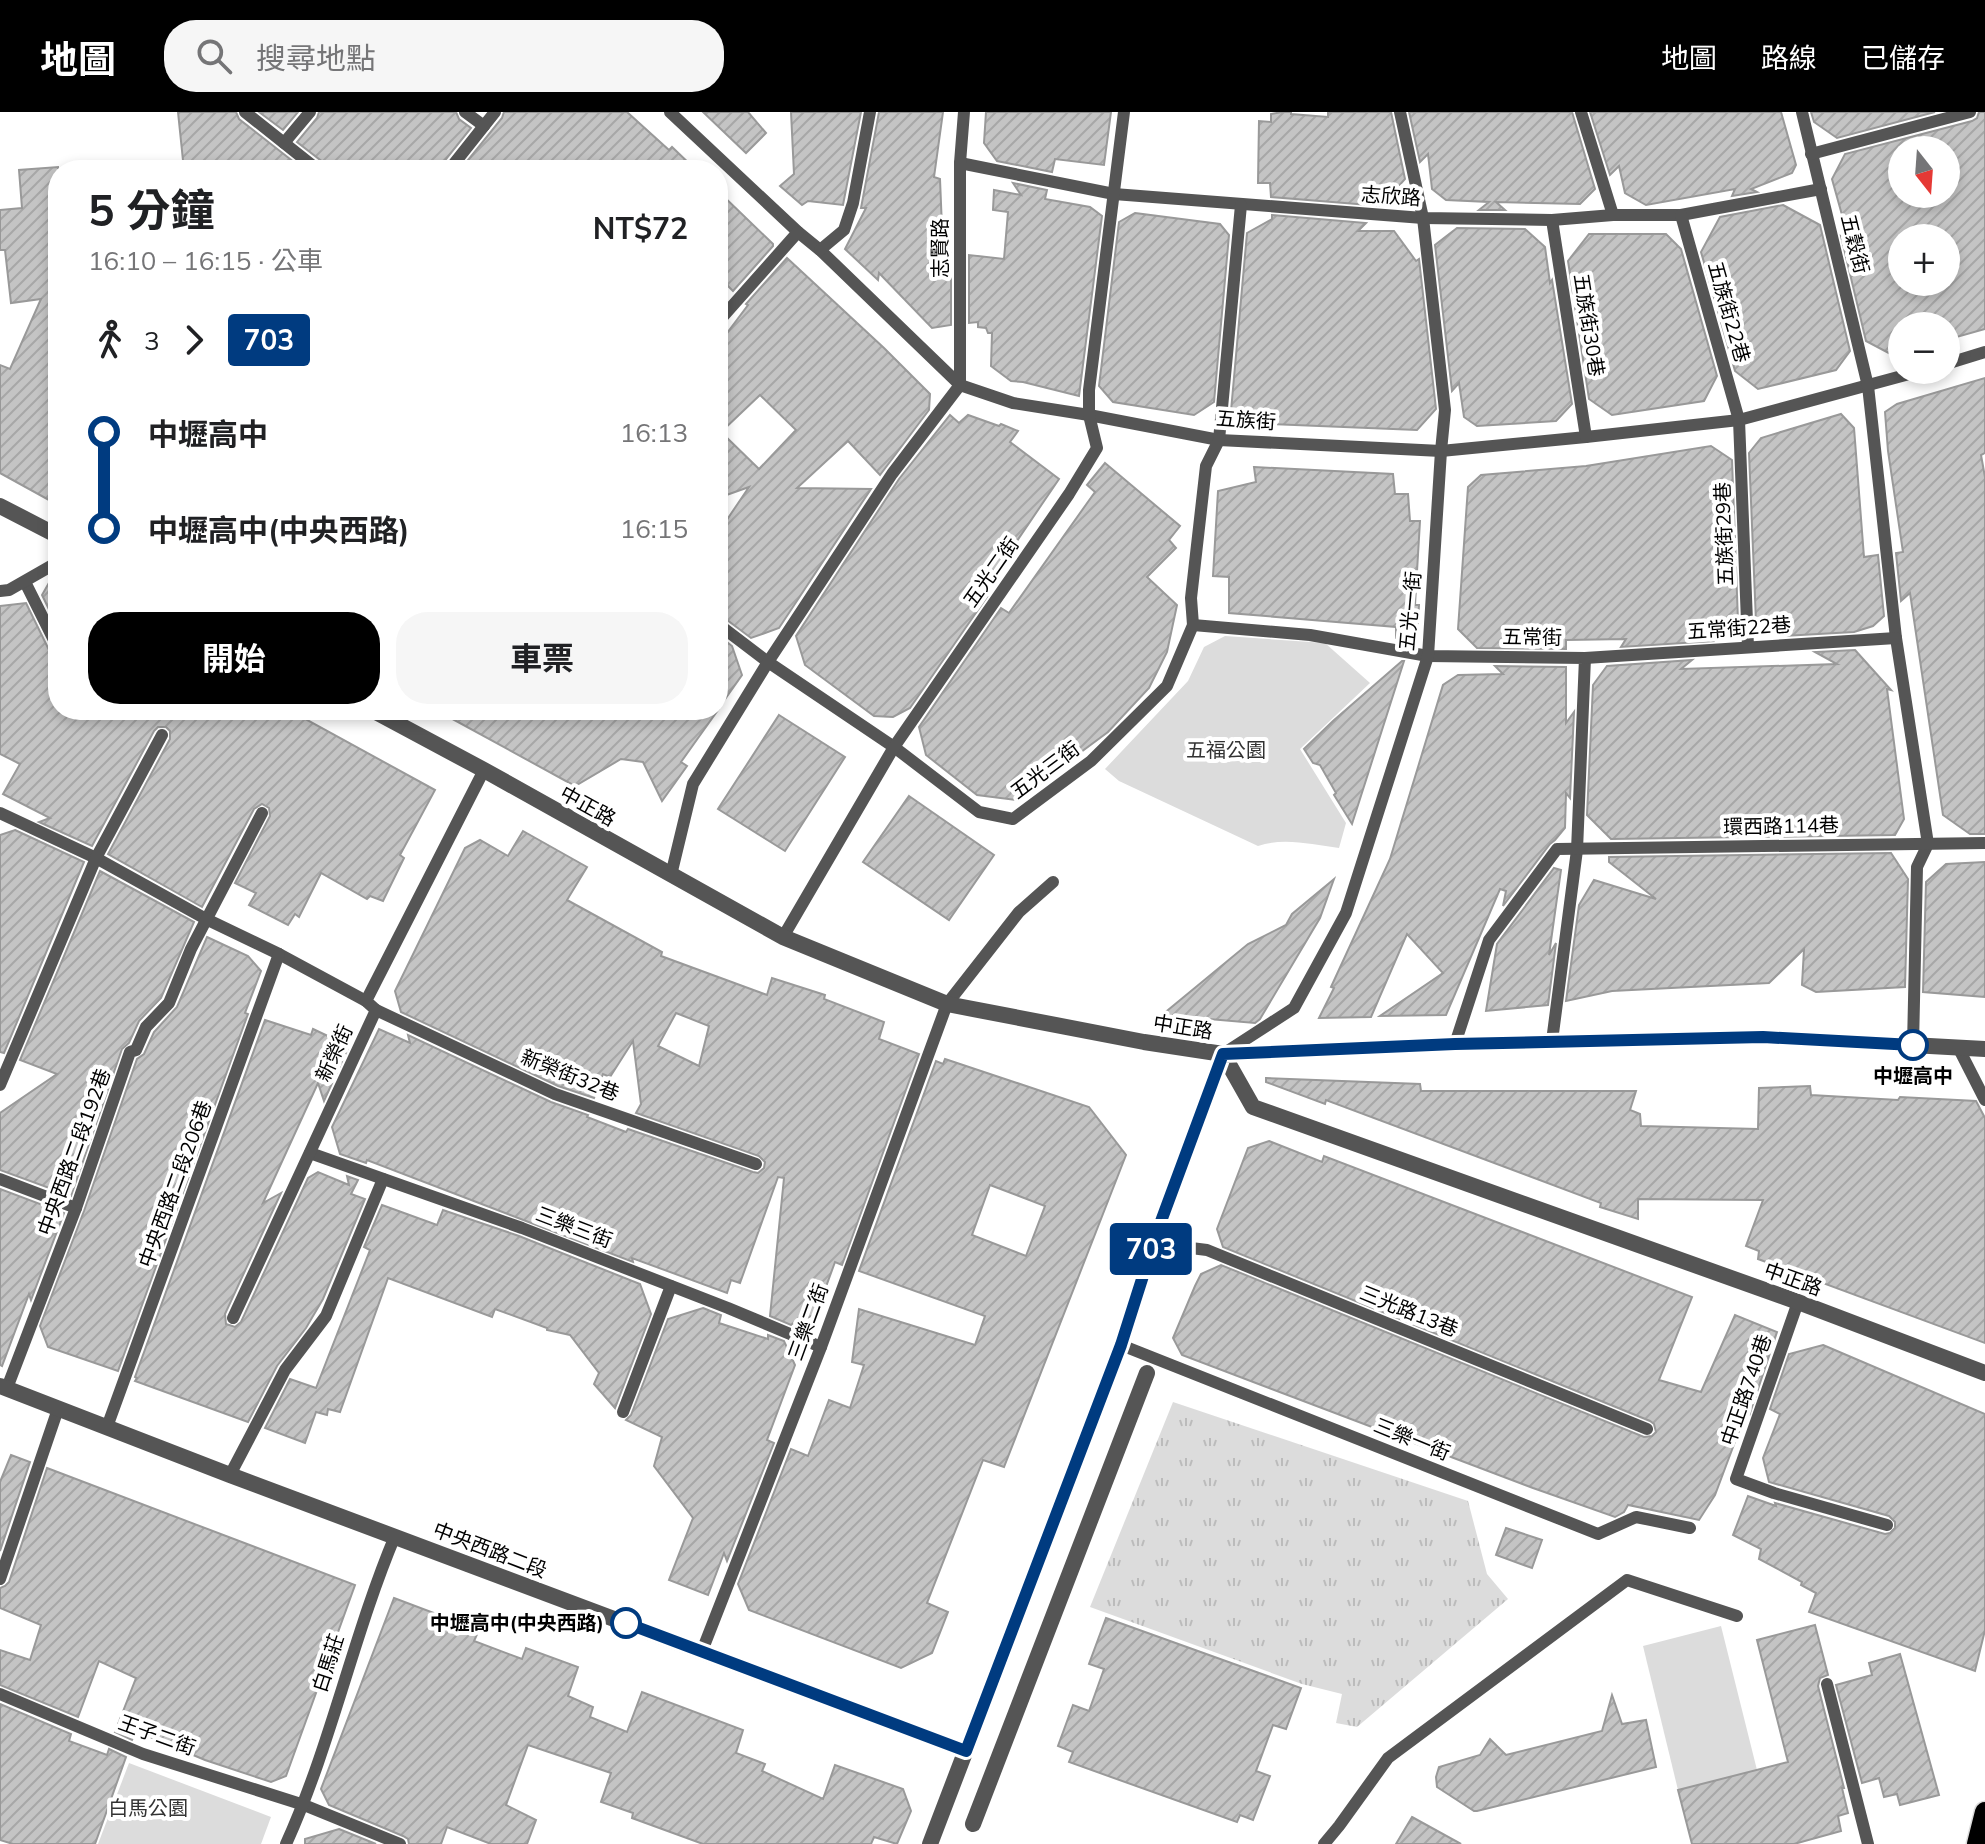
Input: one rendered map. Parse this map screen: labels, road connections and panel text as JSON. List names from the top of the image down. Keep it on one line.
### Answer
{"streets":{"street":["中正路","中央西路二段"],"lane":["志欣路","五穀街","志賢路","五族街22巷","五族街30巷","五族街","五族街29巷","五光二街","五光一街","五常街22巷","五常街","五光三街","環西路114巷","新榮街","新榮街32巷","中央西路二段192巷","中央西路二段206巷","三樂三街","三光路13巷","三樂二街","中正路740巷","三樂一街","白馬莊","王子二街"]},"crossings":[["志欣路","五穀街"],["志欣路","志賢路"],["志欣路","五族街22巷"],["志欣路","五族街30巷"],["志欣路","五光二街"],["志欣路","五光一街"],["志欣路","五光三街"],["五穀街","五族街"],["志賢路","五族街"],["五族街22巷","五族街"],["五族街22巷","五族街29巷"],["五族街30巷","五族街"],["五族街","五族街29巷"],["五族街","五光二街"],["五族街","五光一街"],["五族街","五光三街"],["五族街29巷","五常街22巷"],["五光二街","五光三街"],["五光二街","中正路"],["五光一街","五常街"],["五光一街","中正路"],["五常街22巷","五常街"],["五常街","五光三街"],["五常街","環西路114巷"],["中正路","三樂二街"],["中正路","中正路740巷"],["新榮街","新榮街32巷"],["新榮街","中央西路二段192巷"],["新榮街","中央西路二段206巷"],["新榮街","三樂三街"],["中央西路二段192巷","中央西路二段"],["中央西路二段206巷","中央西路二段"],["三樂三街","三樂二街"],["三樂二街","中央西路二段"],["中央西路二段","白馬莊"],["白馬莊","王子二街"]],"parks":["五福公園","白馬公園"],"places":["中壢高中","中壢高中(中央西路)"],"lines":["bus line 703"],"north":"bottom","page":{"header":"地圖","search":"搜尋地點","nav":["地圖","路線","已儲存"],"on_map":"703","map_buttons":["+","−"],"heading":["5 分鐘","16:10 – 16:15 · 公車","NT$72"],"legs":["3","703"],"list":[{"name":"中壢高中","value":"16:13"},{"name":"中壢高中(中央西路)","value":"16:15"}],"buttons":["開始","車票"]}}
